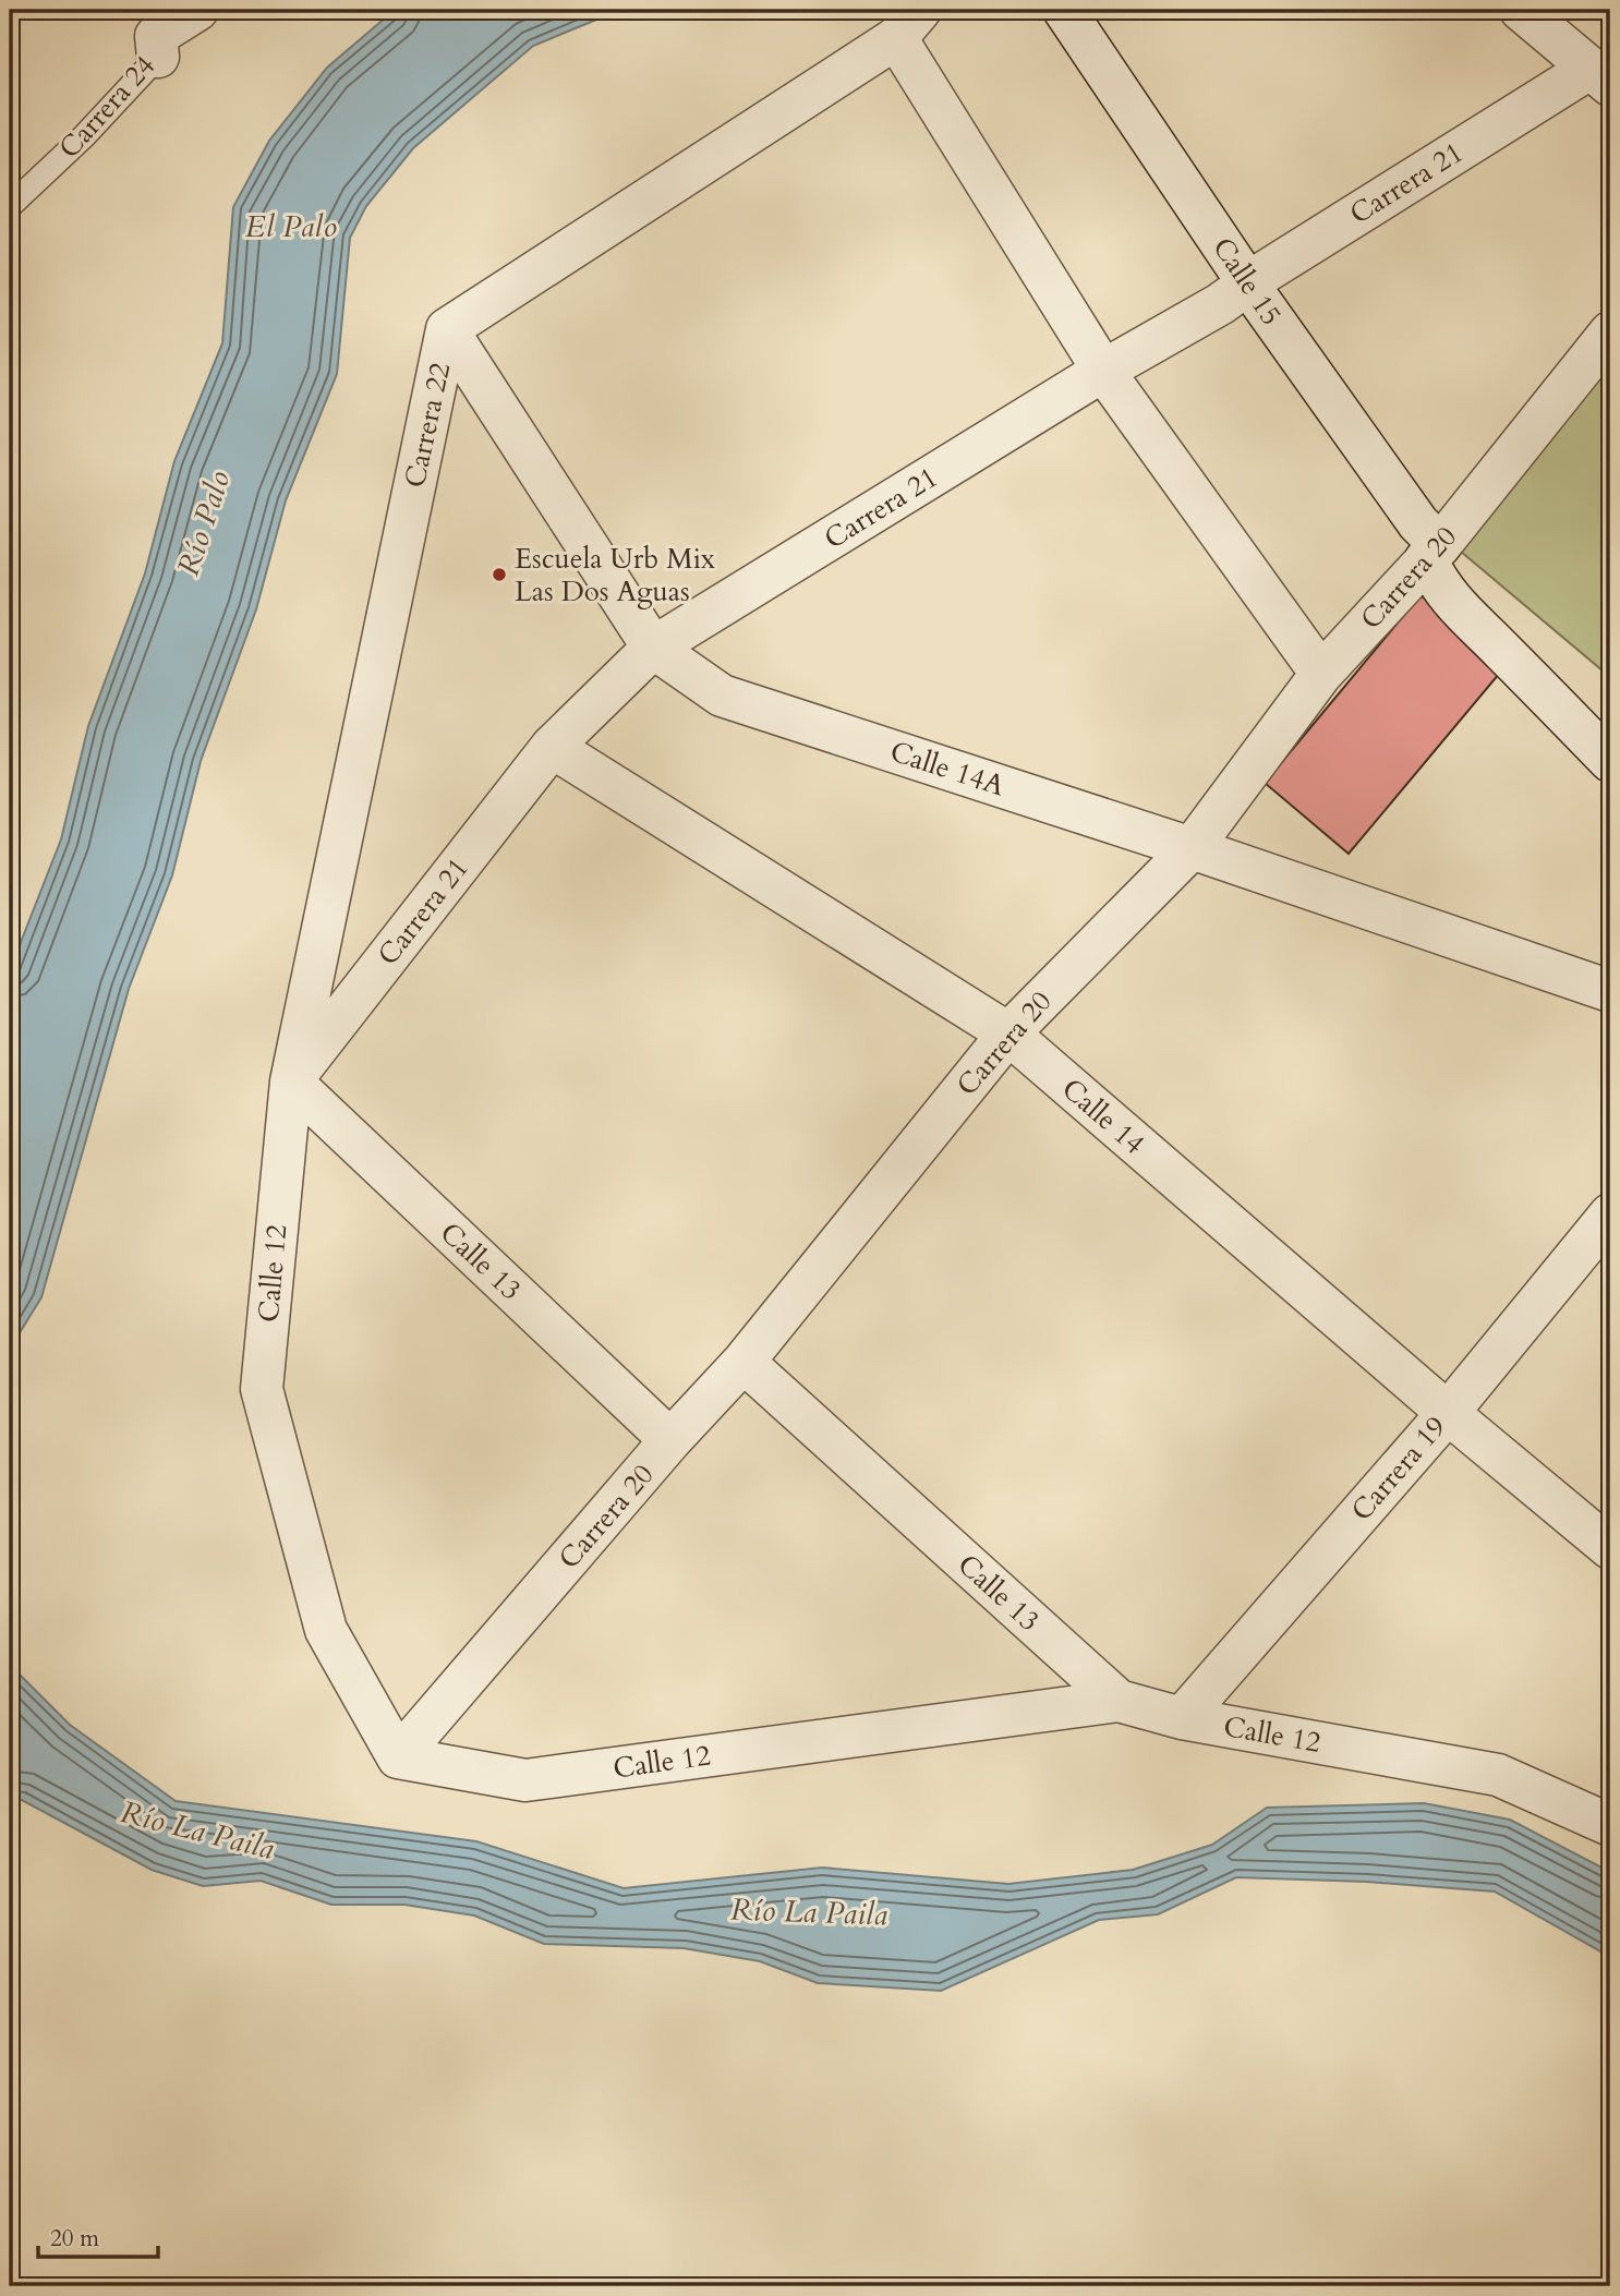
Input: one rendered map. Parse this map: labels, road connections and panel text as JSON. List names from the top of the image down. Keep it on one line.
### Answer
{"streets":{"street":["Carrera 24","Carrera 21","Calle 15","Carrera 22","Carrera 20","Calle 14A","Calle 14","Calle 13","Calle 12","Carrera 19"]},"crossings":[["Carrera 21","Calle 15"],["Carrera 21","Carrera 22"],["Carrera 21","Calle 14A"],["Carrera 21","Calle 14"],["Carrera 21","Calle 13"],["Carrera 21","Calle 12"],["Calle 15","Carrera 20"],["Carrera 22","Calle 14A"],["Carrera 22","Calle 13"],["Carrera 22","Calle 12"],["Carrera 20","Calle 14A"],["Carrera 20","Calle 14"],["Carrera 20","Calle 13"],["Carrera 20","Calle 12"],["Calle 14","Carrera 19"],["Calle 13","Calle 12"],["Calle 12","Carrera 19"]],"water":["El Palo","Río Palo","Río La Paila"],"places":["Escuela Urb Mix Las Dos Aguas"],"scale_bar":"20 m"}
